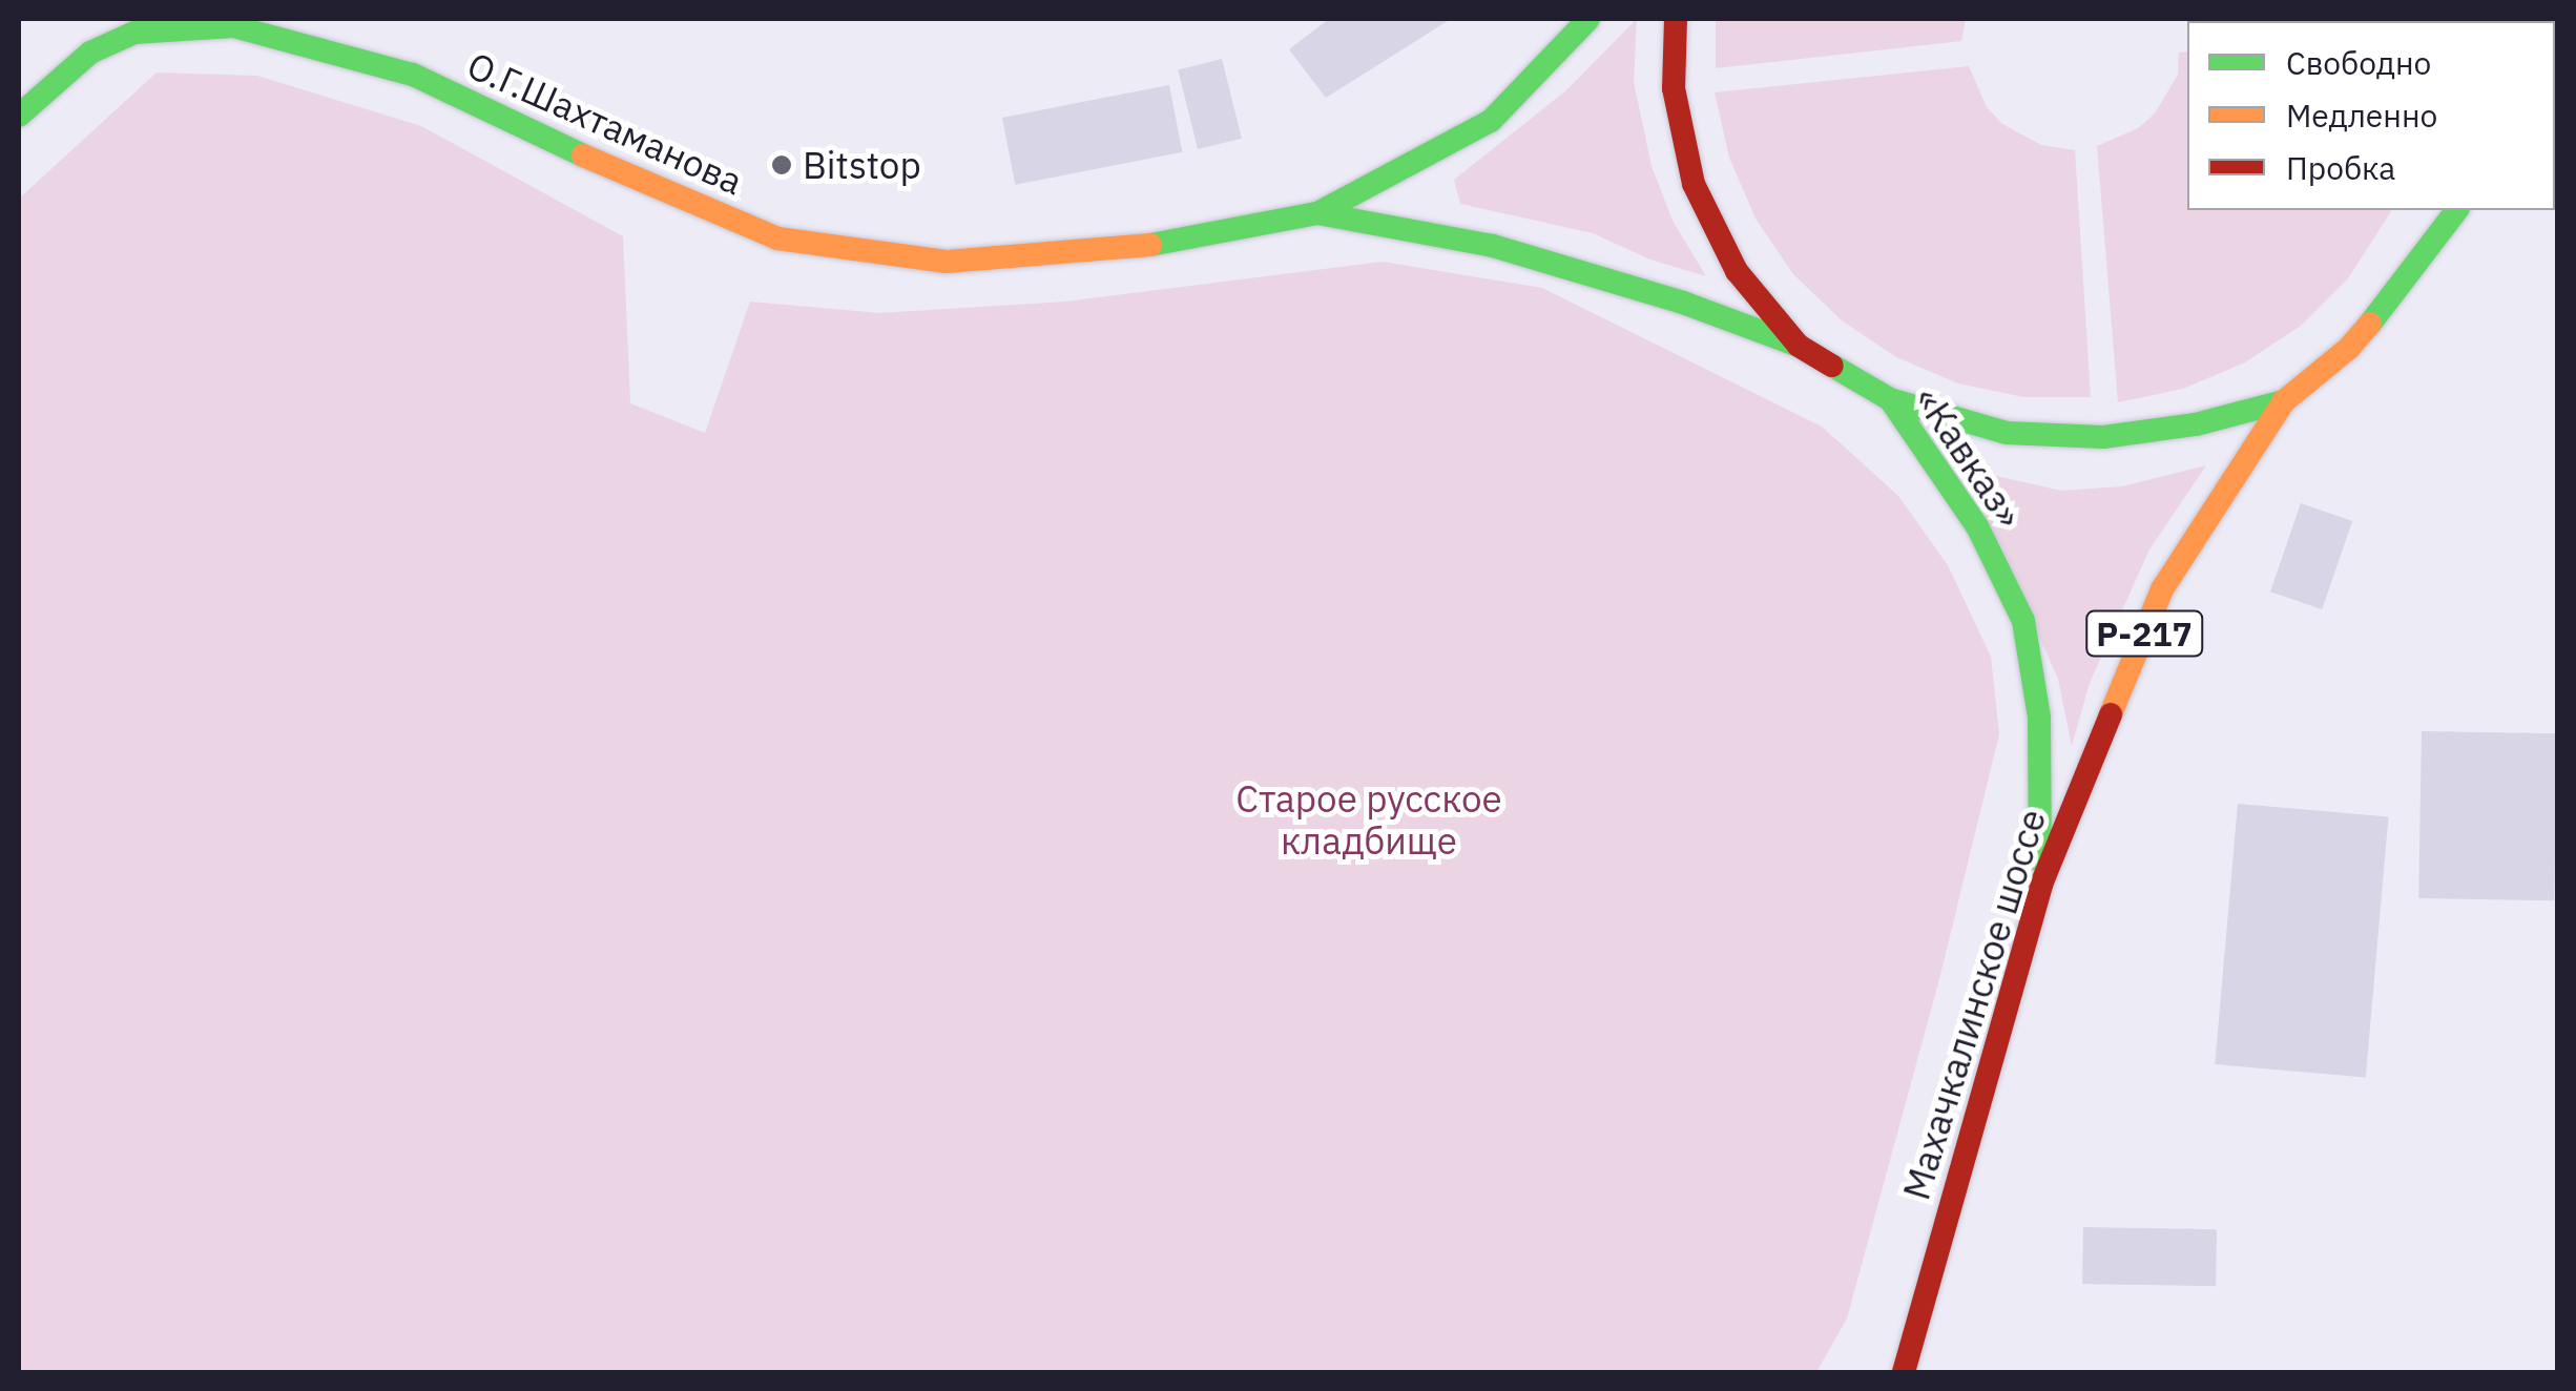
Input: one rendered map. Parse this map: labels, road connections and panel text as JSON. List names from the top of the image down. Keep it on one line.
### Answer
{"streets":{"main road":["О.Г.Шахтаманова","«Кавказ»","Р-217","Махачкалинское шоссе"]},"crossings":[["О.Г.Шахтаманова","Р-217"],["«Кавказ»","Р-217"],["«Кавказ»","Махачкалинское шоссе"],["Р-217","Махачкалинское шоссе"]],"parks":["Старое русское кладбище"],"places":["Bitstop"],"legend":["Свободно","Медленно","Пробка"]}
